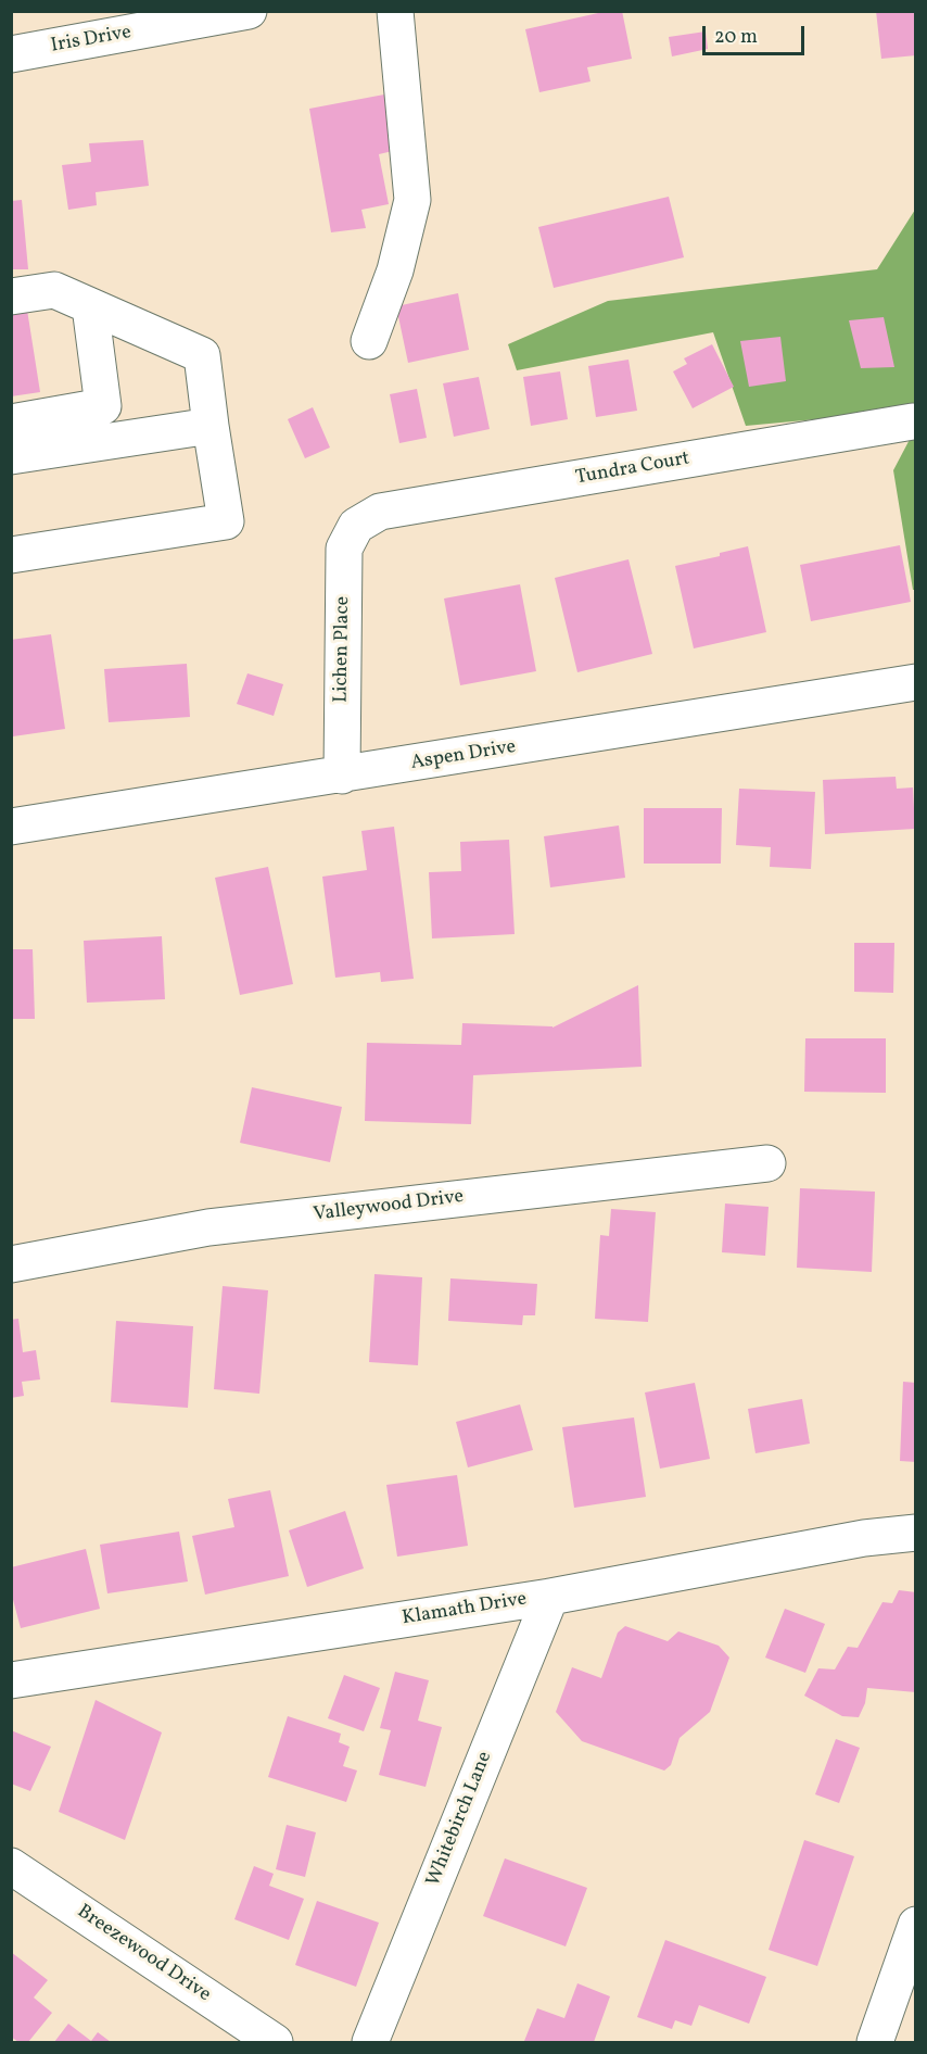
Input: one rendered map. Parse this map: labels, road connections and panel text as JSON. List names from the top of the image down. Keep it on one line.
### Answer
{"streets":{"street":["Iris Drive","Tundra Court","Lichen Place","Aspen Drive","Valleywood Drive","Klamath Drive","Whitebirch Lane","Breezewood Drive"]},"crossings":[["Tundra Court","Lichen Place"],["Lichen Place","Aspen Drive"],["Klamath Drive","Whitebirch Lane"]],"scale_bar":"20 m"}
